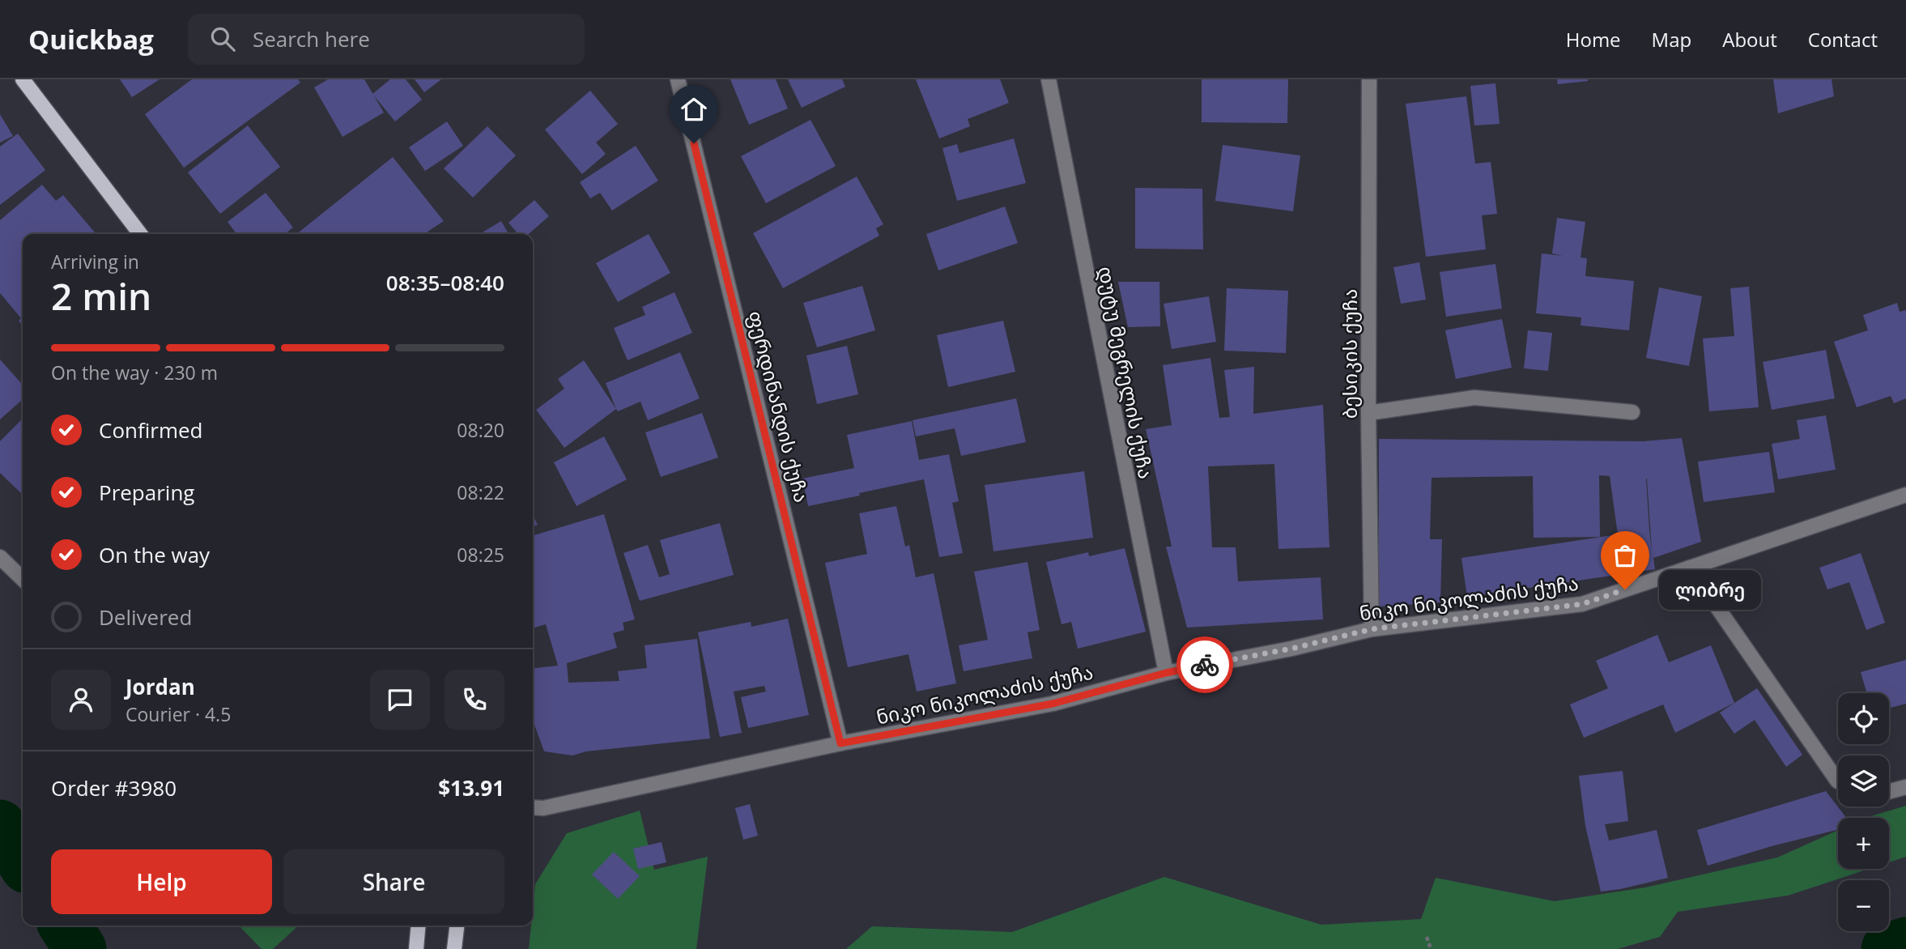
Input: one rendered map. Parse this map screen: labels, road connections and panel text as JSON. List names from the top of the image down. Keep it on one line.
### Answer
{"streets":{"street":["ბესიკის ქუჩა","დუტუ მეგრელის ქუჩა","ფერდინანდის ქუჩა","ნიკო ნიკოლაძის ქუჩა"]},"crossings":[["ბესიკის ქუჩა","ნიკო ნიკოლაძის ქუჩა"],["დუტუ მეგრელის ქუჩა","ნიკო ნიკოლაძის ქუჩა"],["ფერდინანდის ქუჩა","ნიკო ნიკოლაძის ქუჩა"]],"places":["ლიბრე"],"page":{"header":"Quickbag","search":"Search here","nav":["Home","Map","About","Contact"],"heading":["2 min","Arriving in","08:35–08:40"],"panel":["Jordan","Courier · 4.5","Order #3980","$13.91"],"bar":"On the way · 230 m","list":[["Confirmed","08:20"],["Preparing","08:22"],["On the way","08:25"],"Delivered"],"bubble":"ლიბრე","map_buttons":["+","−"],"buttons":["Help","Share"]}}
